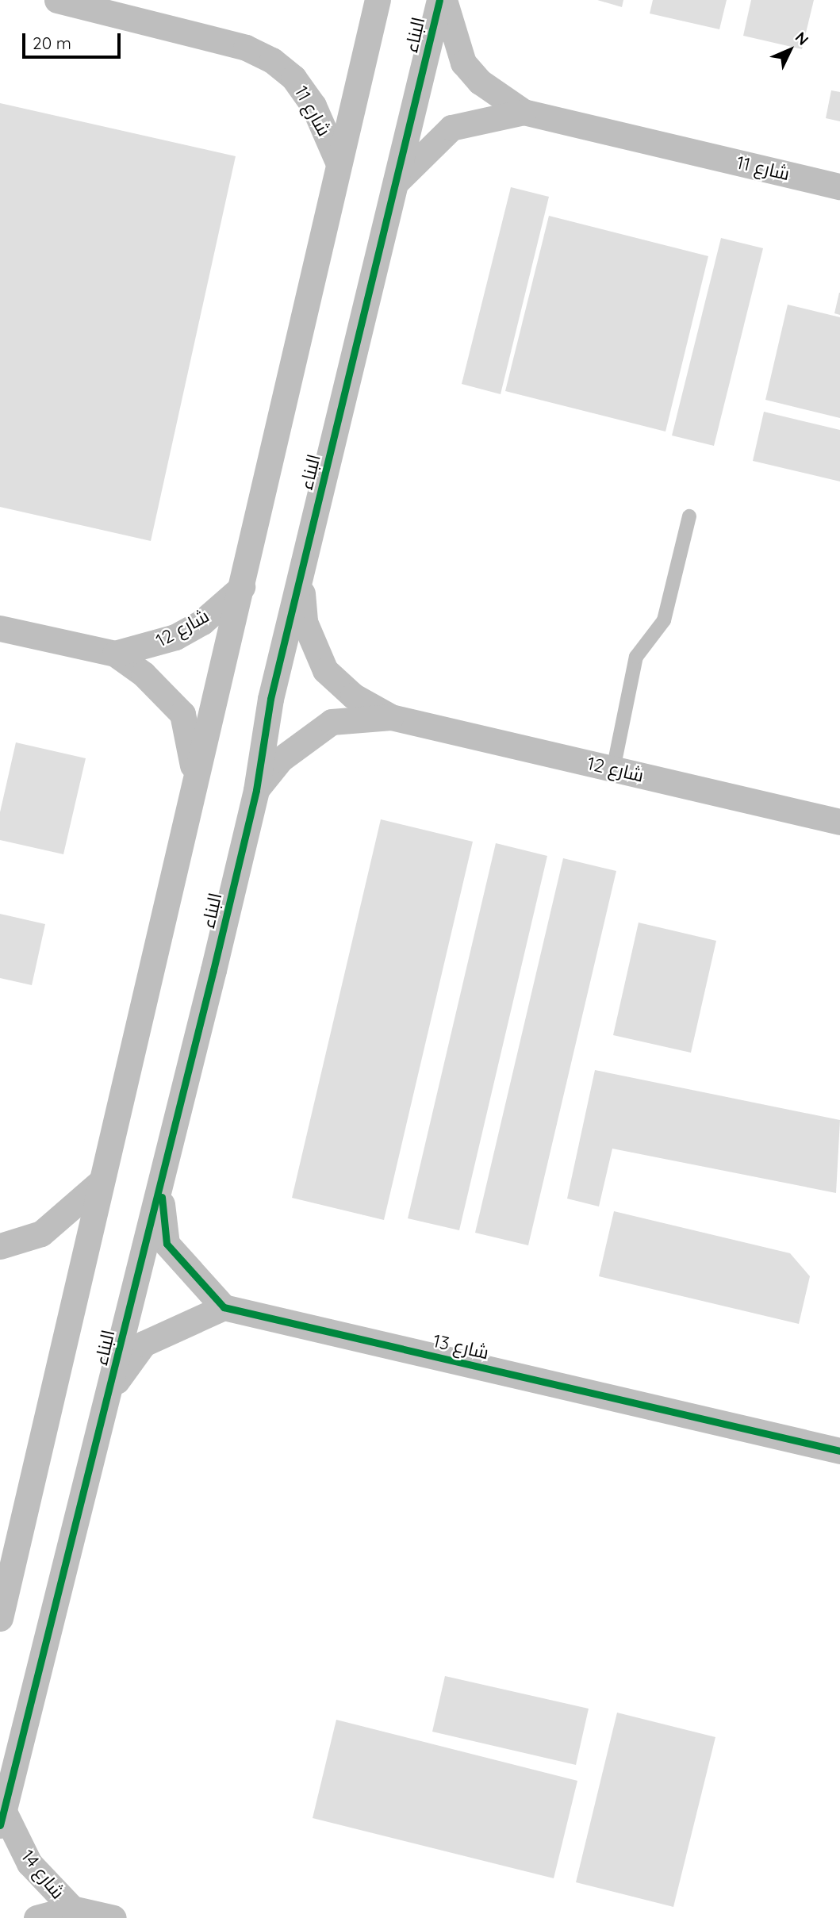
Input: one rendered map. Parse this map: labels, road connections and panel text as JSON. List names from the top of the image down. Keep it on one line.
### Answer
{"streets":{"street":["البناء","شارع 11","شارع 12","شارع 13","شارع 14"]},"crossings":[["البناء","شارع 11"],["البناء","شارع 12"],["البناء","شارع 14"]],"scale_bar":"20 m","north":"top right"}
